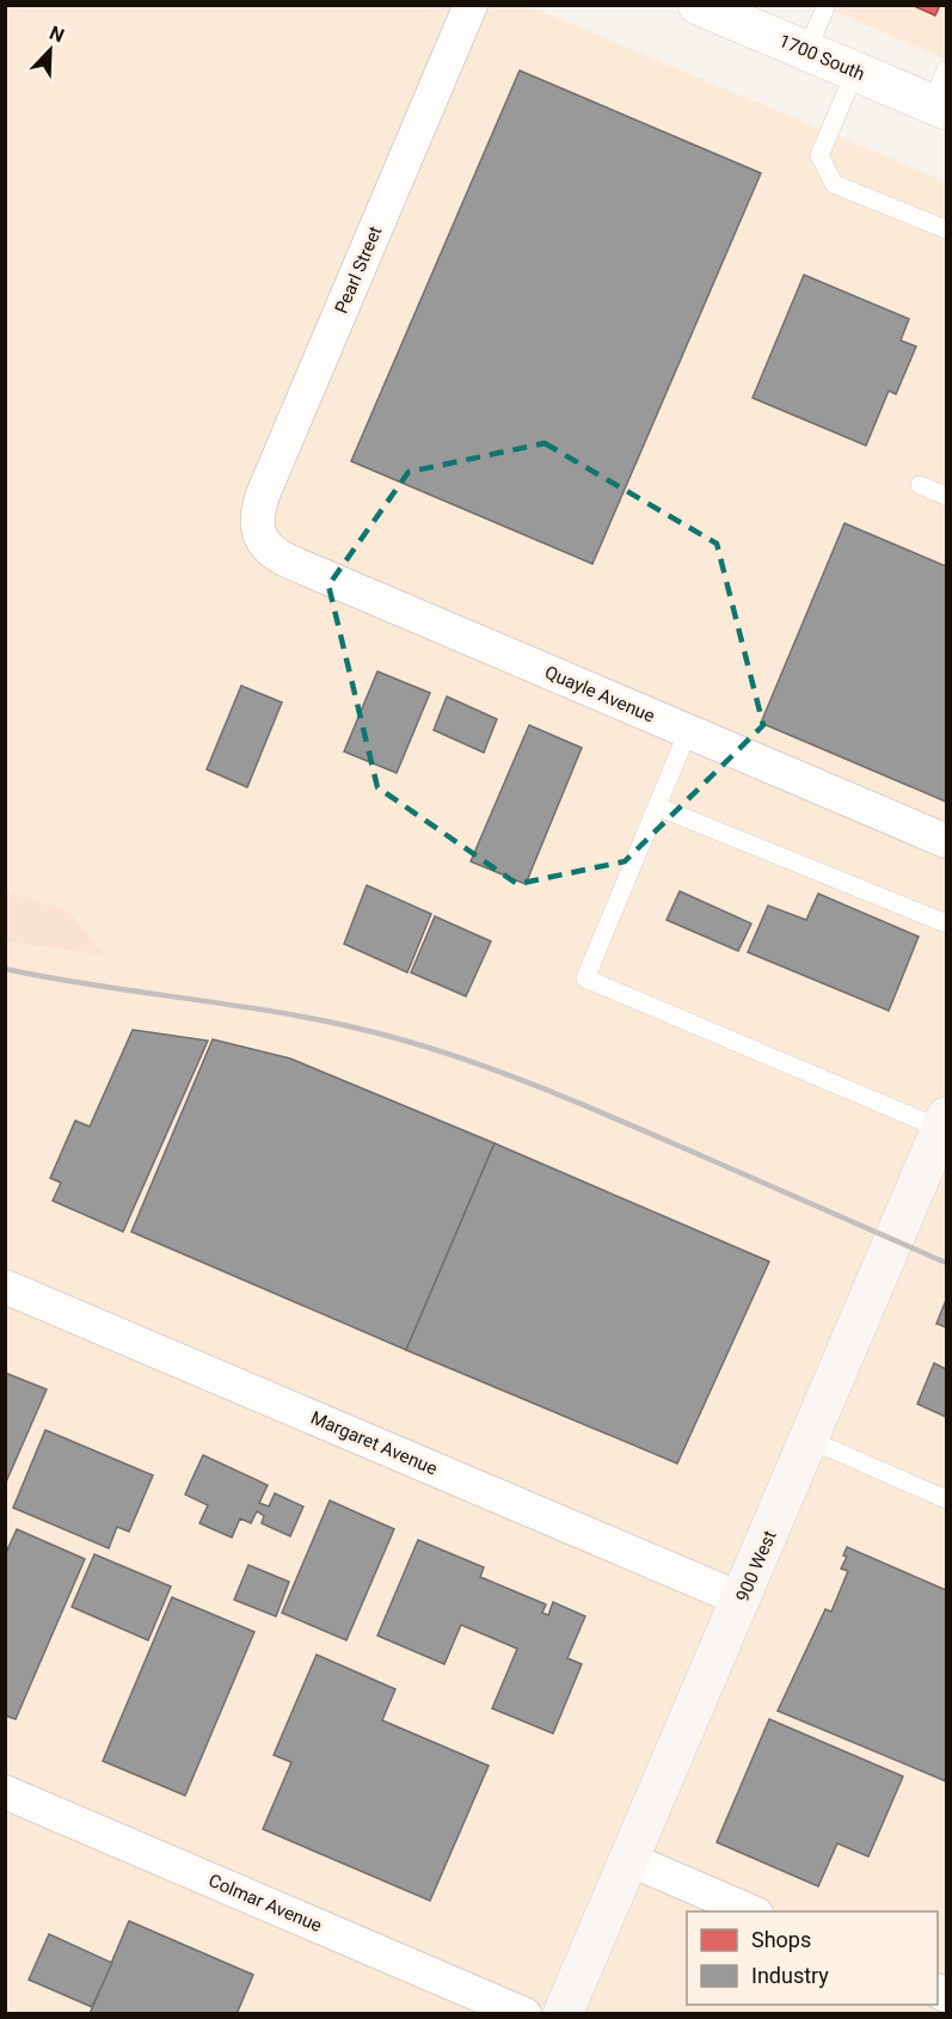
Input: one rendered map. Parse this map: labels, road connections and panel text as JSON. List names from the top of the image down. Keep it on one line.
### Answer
{"streets":{"main road":["900 West"],"street":["1700 South","Pearl Street","Quayle Avenue","Margaret Avenue","Colmar Avenue"]},"crossings":[["Pearl Street","Quayle Avenue"],["Margaret Avenue","900 West"]],"legend":["Shops","Industry"],"north":"top right"}
